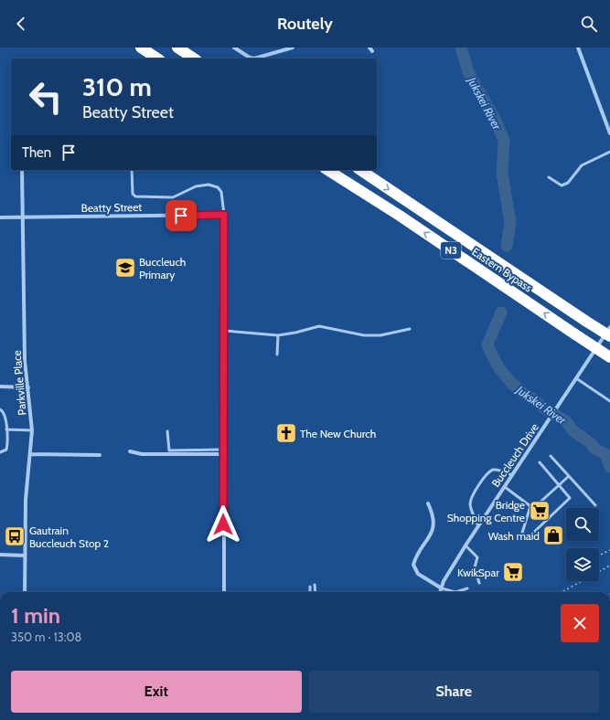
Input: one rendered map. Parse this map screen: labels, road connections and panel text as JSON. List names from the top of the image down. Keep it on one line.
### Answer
{"streets":{"highway":["N3","Eastern Bypass"],"street":["Beatty Street","Parkville Place","Buccleuch Drive"]},"crossings":[["Beatty Street","Parkville Place"]],"water":["Jukskei River"],"places":{"school or university":["Buccleuch Primary"],"church":["The New Church"],"supermarket":["Bridge Shopping Centre","KwikSpar"],"shop":["Wash maid"],"bus stop":["Gautrain Buccleuch Stop 2"]},"page":{"header":"Routely","turn":["310 m","Beatty Street"],"then":"Then","heading":["1 min","350 m · 13:08"],"buttons":["Exit","Share"]}}
